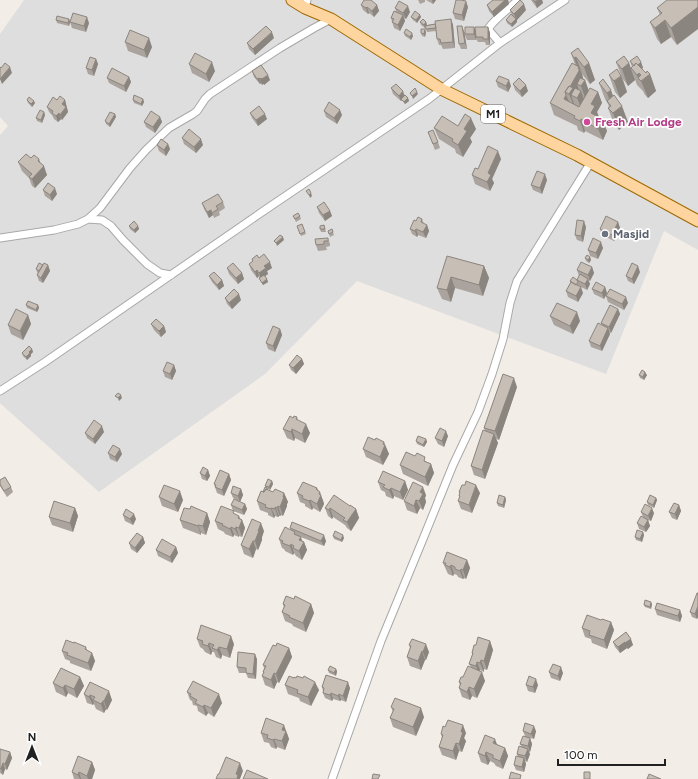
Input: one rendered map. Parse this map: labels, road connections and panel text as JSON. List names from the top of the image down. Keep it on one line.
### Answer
{"streets":{"main road":["M1"]},"places":["Fresh Air Lodge","Masjid"],"scale_bar":"100 m","north":"top"}
